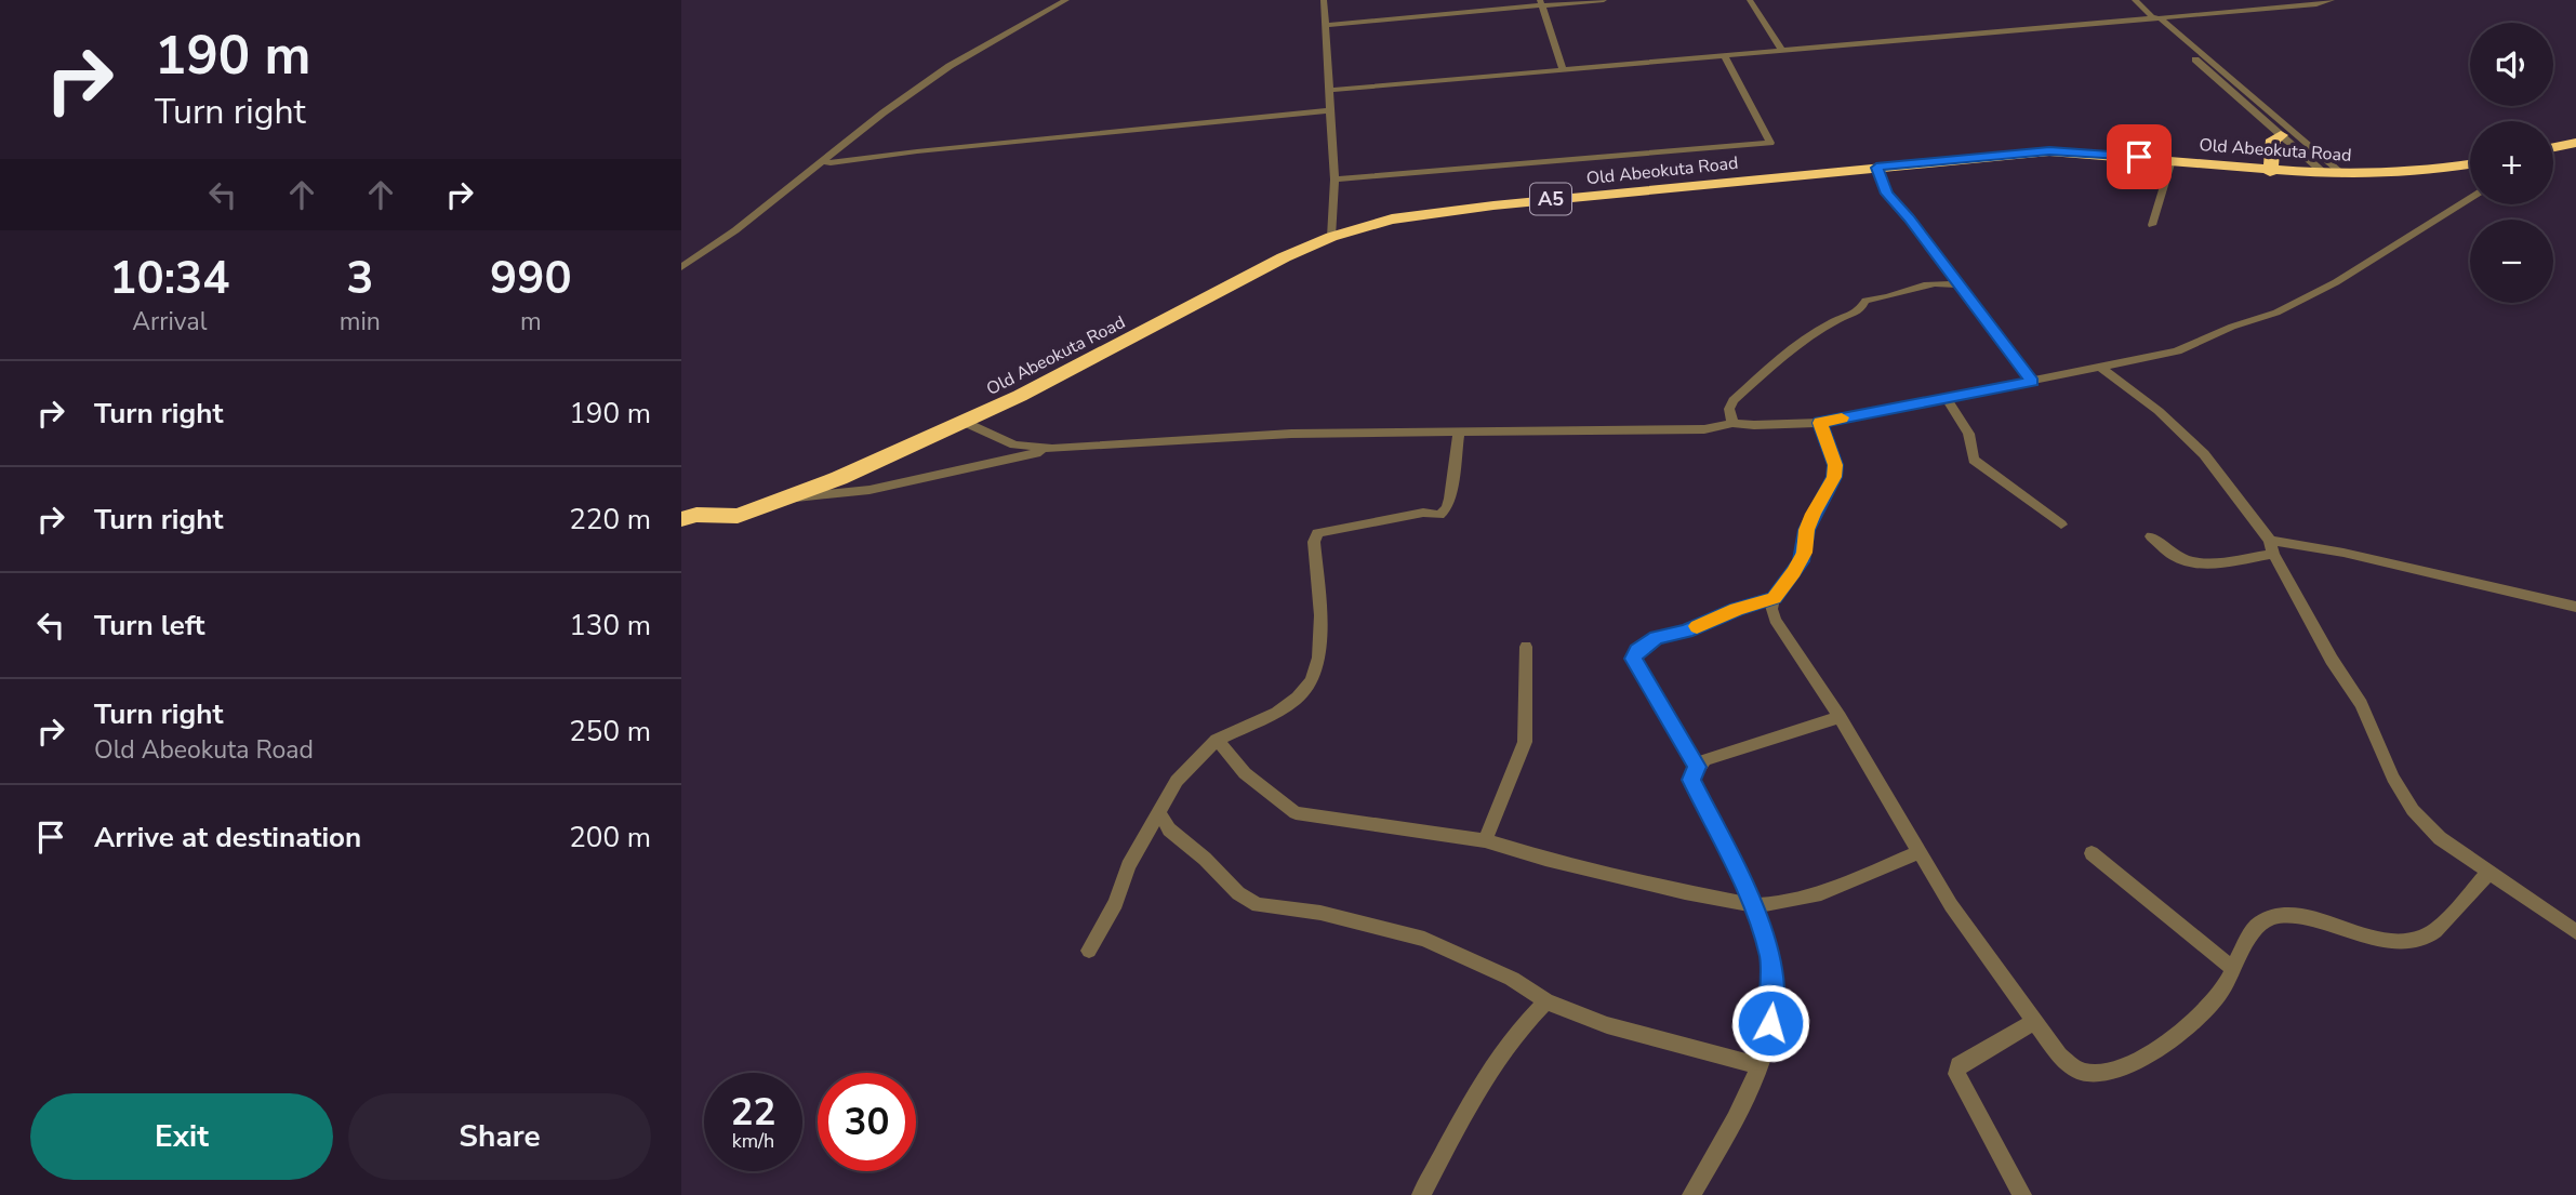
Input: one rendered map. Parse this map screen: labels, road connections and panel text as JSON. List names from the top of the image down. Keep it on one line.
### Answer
{"streets":{"highway":["Old Abeokuta Road","A5"]},"page":{"turn":["190 m","Turn right"],"map_buttons":["+","−"],"eta":["10:34","Arrival","3","min","990","m"],"list":[{"name":"Turn right","value":"190 m"},{"name":"Turn right","value":"220 m"},{"name":"Turn left","value":"130 m"},{"name":"Turn right","note":"Old Abeokuta Road","value":"250 m"},{"name":"Arrive at destination","value":"200 m"}],"speed":"22 km/h","limit":"30","buttons":["Exit","Share"]}}
